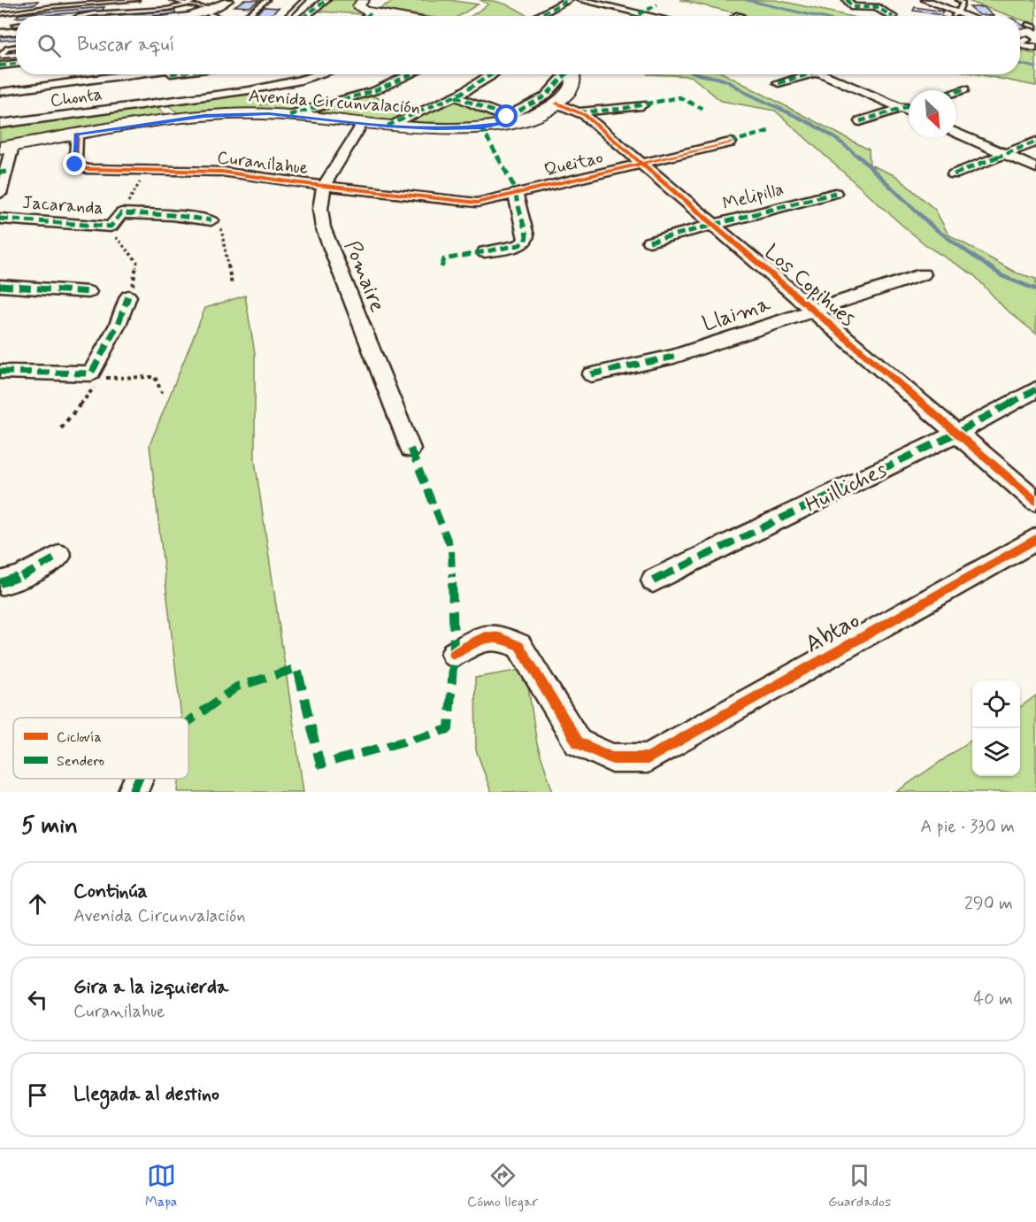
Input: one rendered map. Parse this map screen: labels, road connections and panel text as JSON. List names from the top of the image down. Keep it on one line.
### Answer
{"streets":{"street":["Chonta","Avenida Circunvalación","Curanilahue","Queitao","Melipilla","Jacaranda","Pomaire","Los Copihues","Llaima","Huilliches","Abtao"]},"crossings":[["Avenida Circunvalación","Curanilahue"],["Avenida Circunvalación","Pomaire"],["Avenida Circunvalación","Los Copihues"],["Curanilahue","Queitao"],["Curanilahue","Pomaire"],["Queitao","Los Copihues"],["Melipilla","Los Copihues"],["Los Copihues","Llaima"],["Los Copihues","Huilliches"]],"legend":["Ciclovía","Sendero"],"north":"bottom right","page":{"search":"Buscar aquí","heading":["5 min","A pie · 330 m"],"list":[["Continúa","Avenida Circunvalación","290 m"],["Gira a la izquierda","Curanilahue","40 m"],"Llegada al destino"],"nav":["Mapa","Cómo llegar","Guardados"]}}
